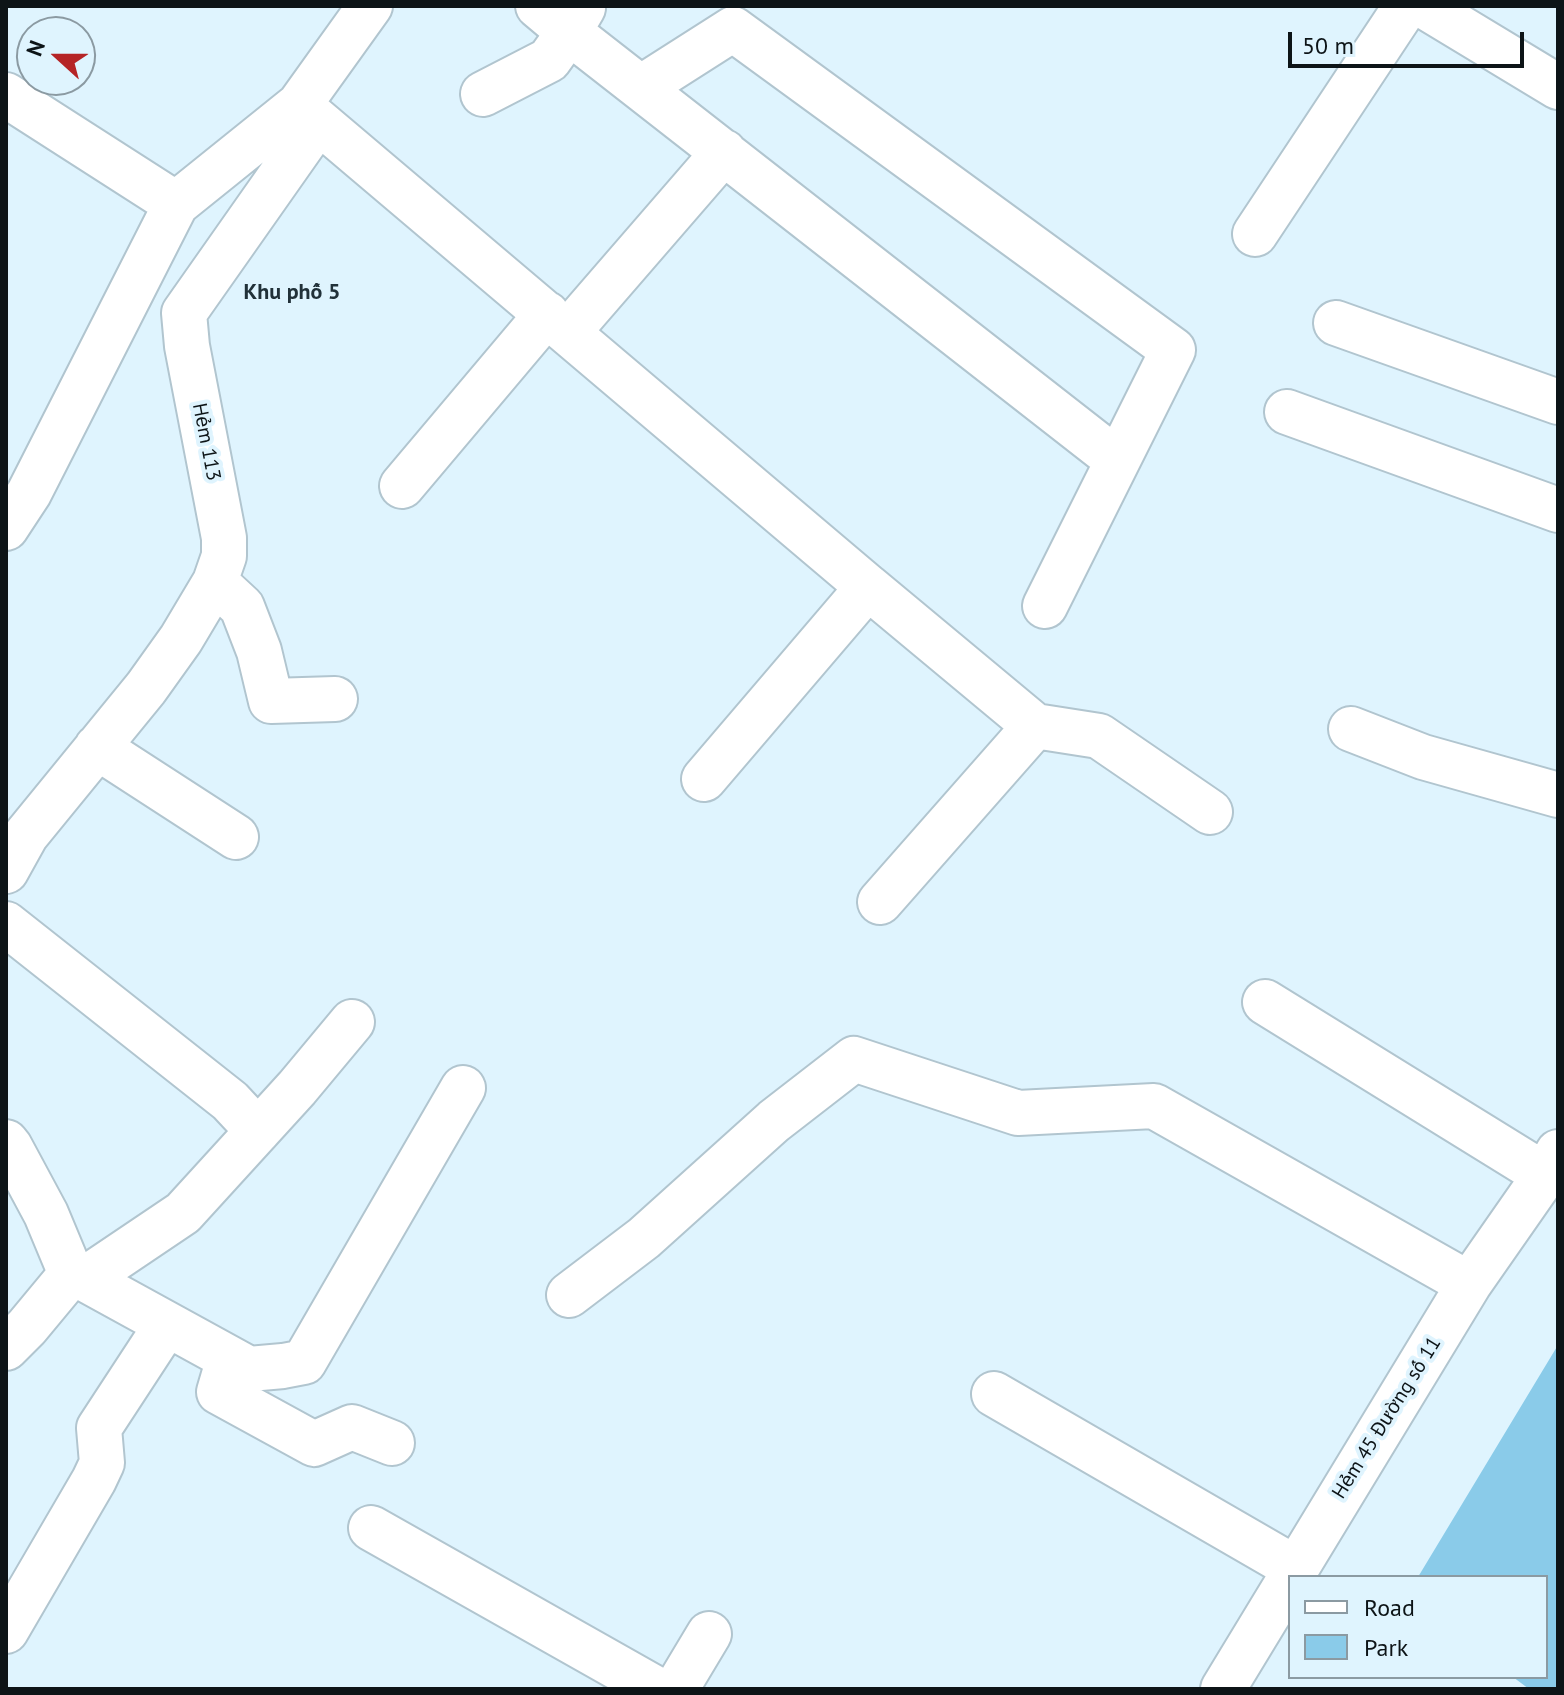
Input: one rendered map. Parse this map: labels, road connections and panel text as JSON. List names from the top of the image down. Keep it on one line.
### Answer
{"streets":{"street":["Hẻm 113","Hẻm 45 Đường số 11"]},"districts":["Khu phố 5"],"legend":["Road","Park"],"scale_bar":"50 m","north":"left"}
